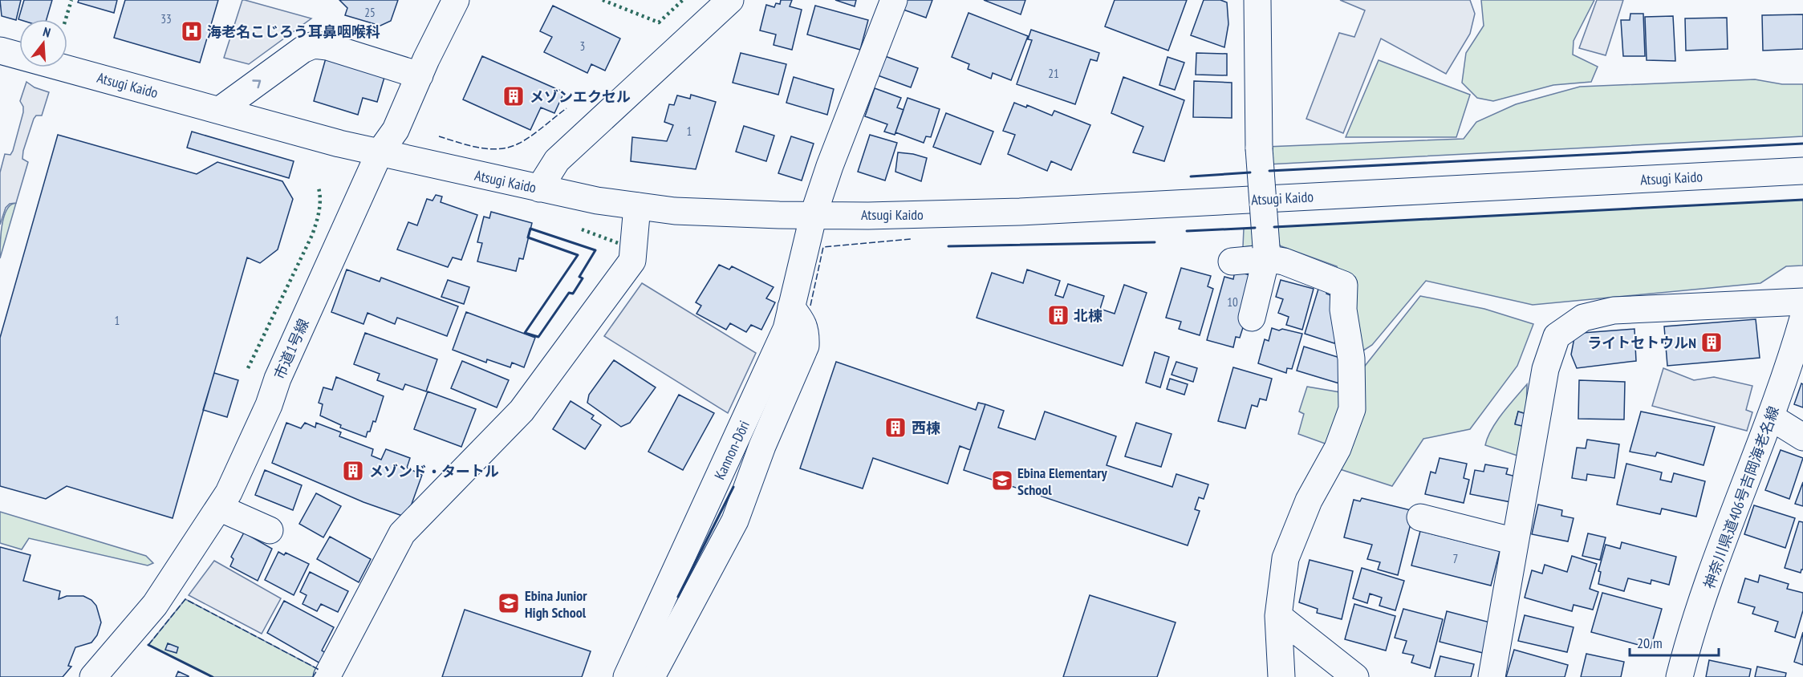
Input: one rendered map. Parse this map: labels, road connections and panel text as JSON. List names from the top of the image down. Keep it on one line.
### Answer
{"streets":{"main road":["Atsugi Kaido","市道1号線","Kannon-Dōri","神奈川県道406号吉岡海老名線"]},"crossings":[["Atsugi Kaido","市道1号線"],["Atsugi Kaido","Kannon-Dōri"]],"places":{"hospital":["海老名こじろう耳鼻咽喉科"],"building":["メゾンエクセル","北棟","ライトセトウルN","西棟","メゾンド・タートル"],"school or university":["Ebina Elementary School","Ebina Junior High School"]},"house_numbers":["25","33","3","21","1","10","1","7"],"scale_bar":"20 m","north":"top"}
